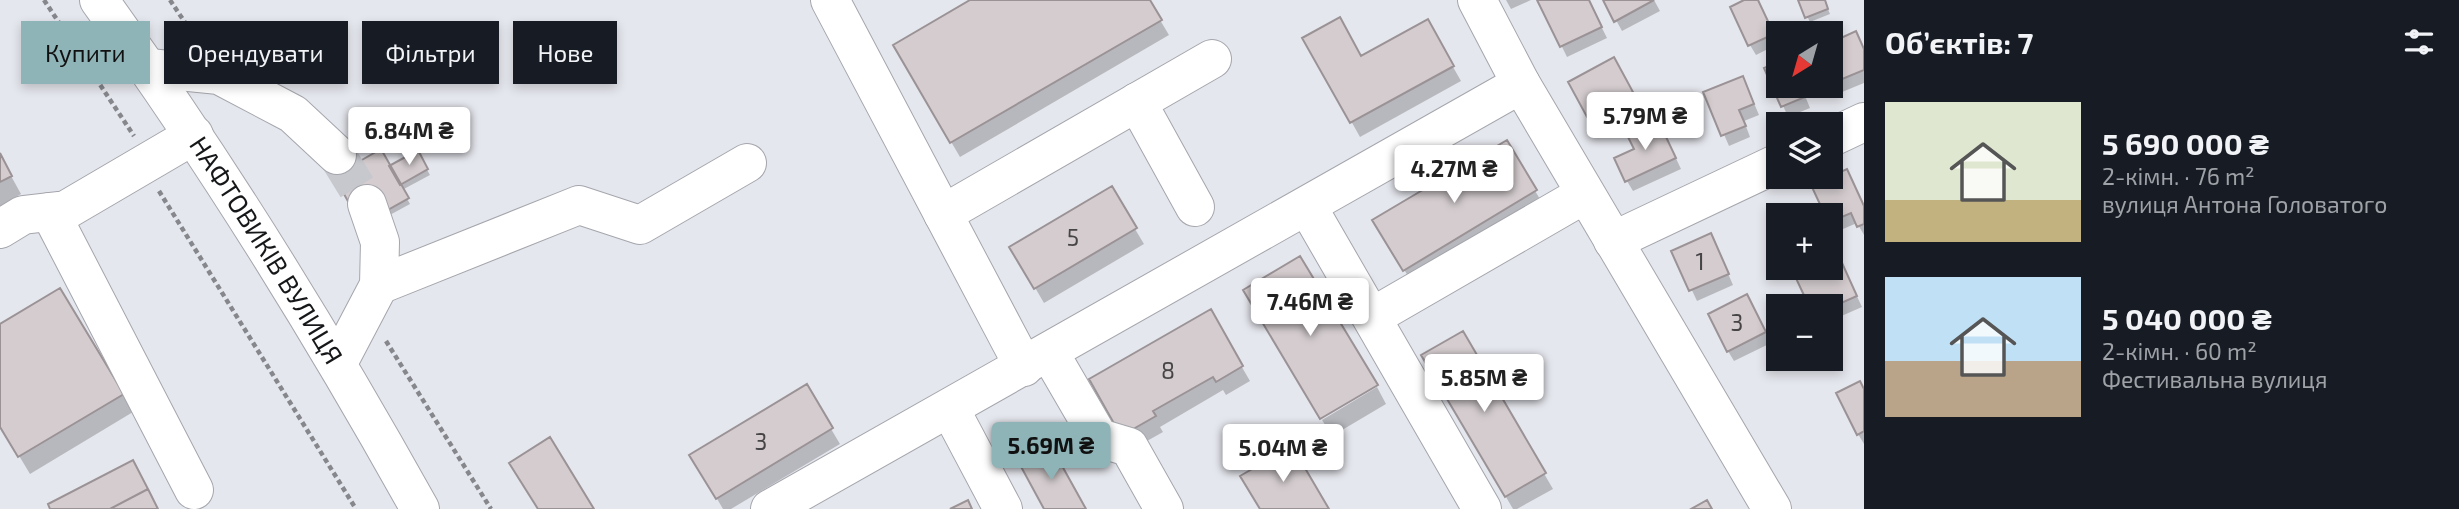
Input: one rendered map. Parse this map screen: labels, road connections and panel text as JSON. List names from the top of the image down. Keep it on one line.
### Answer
{"streets":{"street":["НАФТОВИКІВ ВУЛИЦЯ"]},"house_numbers":["5","1","3","8","3"],"north":"bottom left","page":{"heading":"Об’єктів: 7","map_buttons":["+","−"],"chip":["Купити","Орендувати","Фільтри","Нове"],"list":[{"name":"5 690 000 ₴","note":"2-кімн. · 76 m² · вулиця Антона Головатого"},{"name":"5 040 000 ₴","note":"2-кімн. · 60 m² · Фестивальна вулиця"}],"price":["5.79M ₴","6.84M ₴","4.27M ₴","7.46M ₴","5.85M ₴","5.69M ₴","5.04M ₴"]}}
